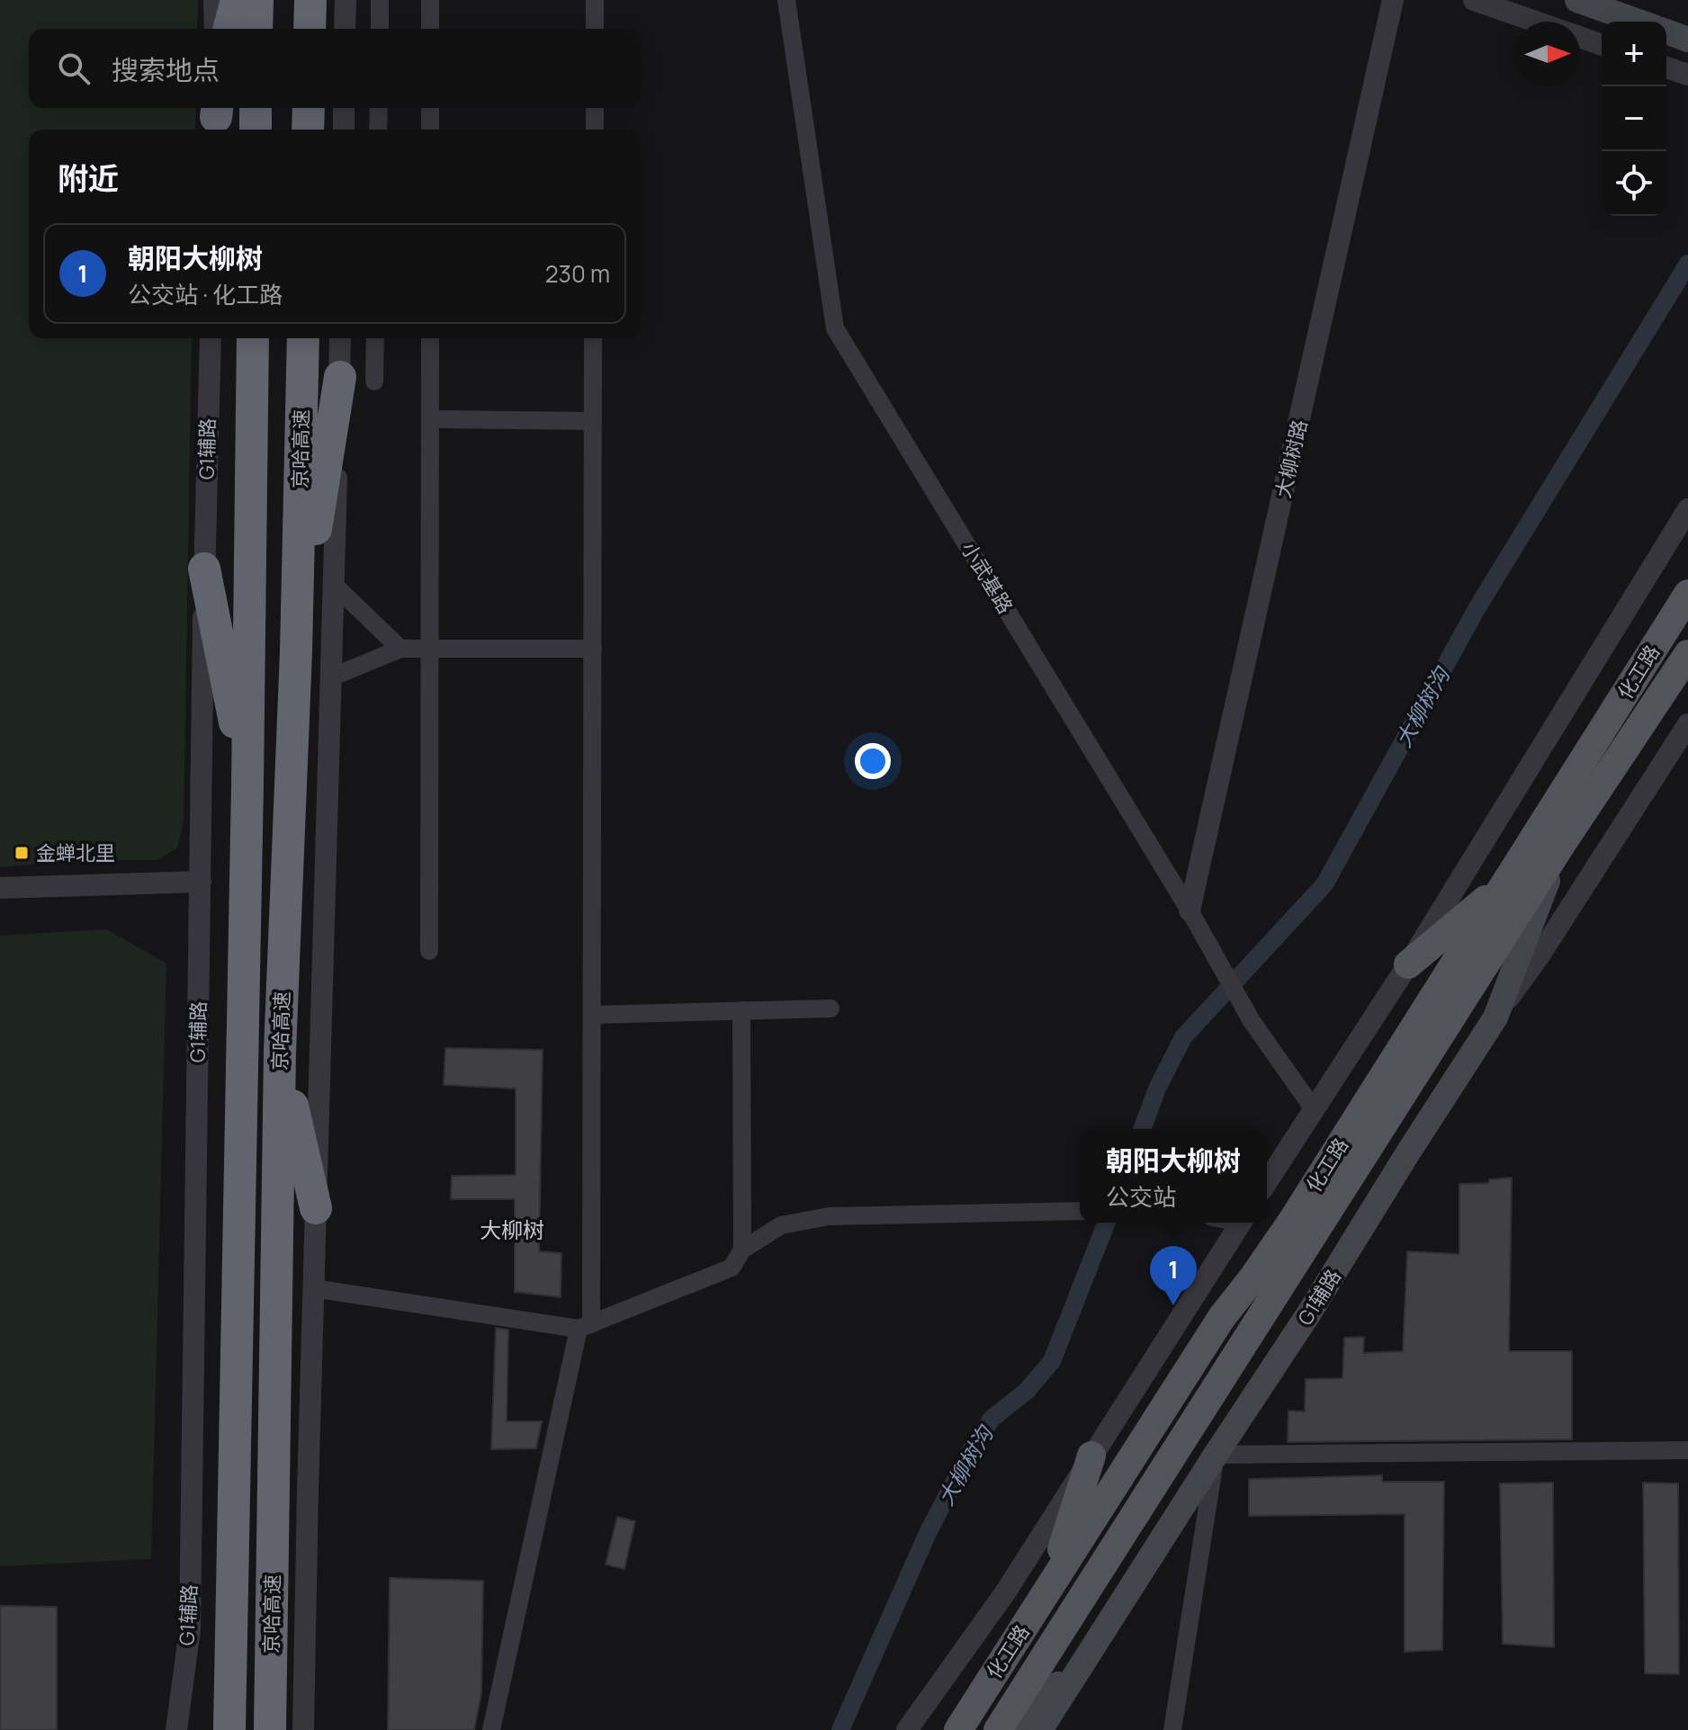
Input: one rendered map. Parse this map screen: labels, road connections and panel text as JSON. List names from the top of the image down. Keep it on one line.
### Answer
{"streets":{"highway":["京哈高速"],"main road":["G1辅路","化工路"],"street":["大柳树路","小武基路"]},"crossings":[["G1辅路","化工路"],["大柳树路","小武基路"]],"districts":["大柳树"],"water":["大柳树沟"],"places":{"transit":["金蝉北里"]},"north":"right","page":{"map_buttons":["+","−"],"search":"搜索地点","heading":"附近","list":[{"mark":"1","name":"朝阳大柳树","note":"公交站 · 化工路","value":"230 m"}],"popup":["朝阳大柳树","公交站"],"pins":"1"}}
